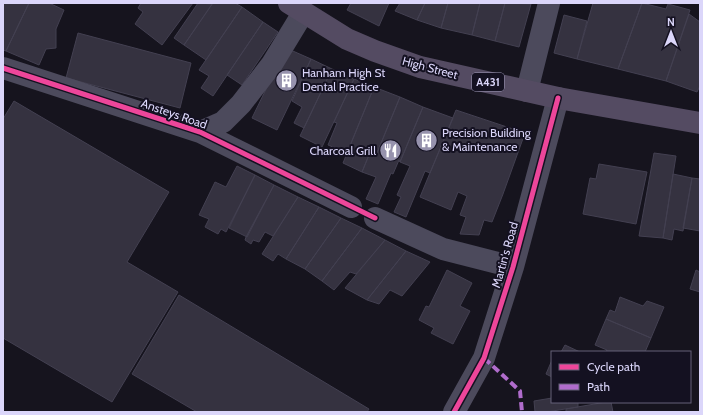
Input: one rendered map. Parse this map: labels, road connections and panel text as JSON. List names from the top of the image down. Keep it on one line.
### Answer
{"streets":{"main road":["High Street","A431"],"street":["Ansteys Road","Martin's Road"]},"crossings":[["High Street","Martin's Road"]],"places":{"building":["Hanham High St Dental Practice","Precision Building & Maintenance"],"restaurant":["Charcoal Grill"]},"legend":["Cycle path","Path"],"north":"top"}
